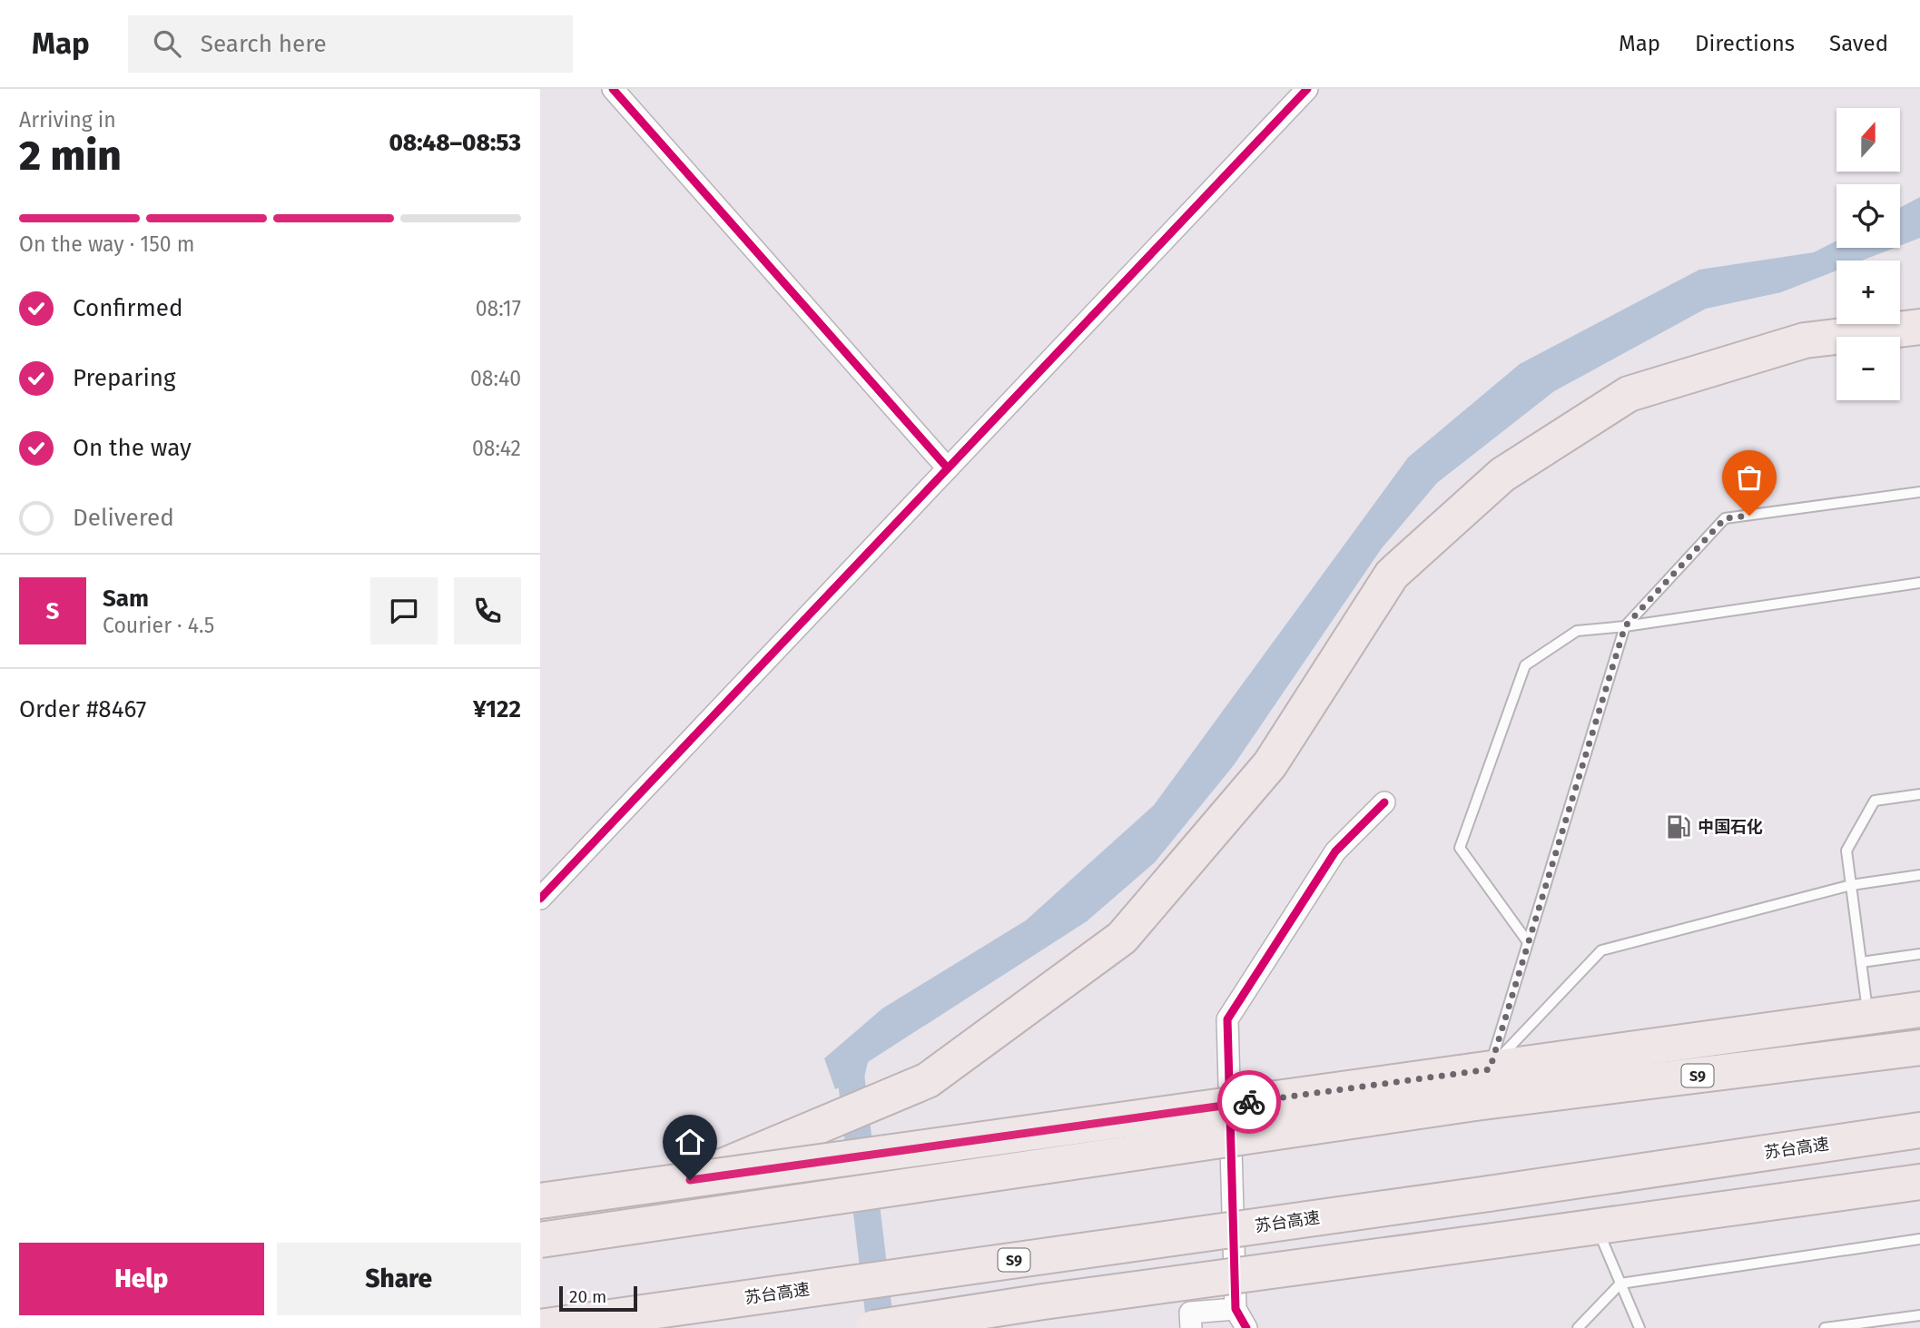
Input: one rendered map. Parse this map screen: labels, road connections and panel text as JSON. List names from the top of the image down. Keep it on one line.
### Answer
{"streets":{"highway":["S9","苏台高速"]},"places":{"fuel station":["中国石化"]},"scale_bar":"20 m","north":"top","page":{"header":"Map","search":"Search here","nav":["Map","Directions","Saved"],"heading":["2 min","Arriving in","08:48–08:53"],"panel":["Sam","Courier · 4.5","Order #8467","¥122"],"map_buttons":["+","−"],"bar":"On the way · 150 m","list":[["Confirmed","08:17"],["Preparing","08:40"],["On the way","08:42"],"Delivered"],"round":"S","buttons":["Help","Share"],"scale":"20 m"}}
